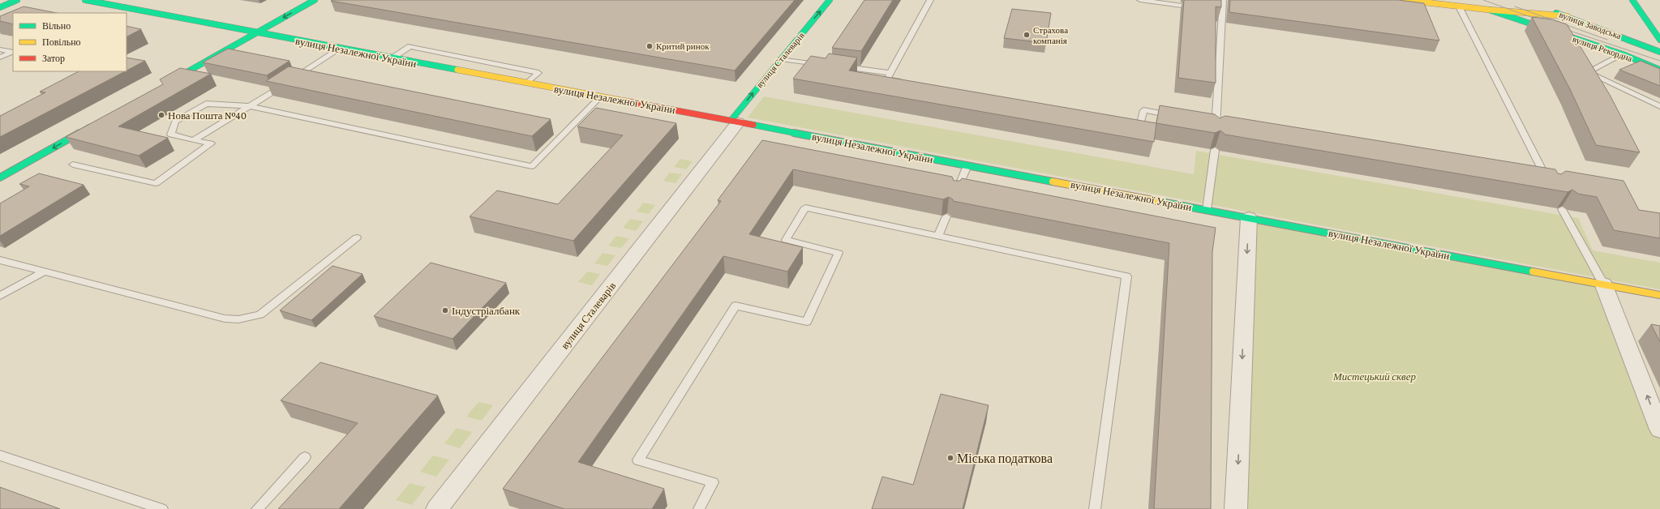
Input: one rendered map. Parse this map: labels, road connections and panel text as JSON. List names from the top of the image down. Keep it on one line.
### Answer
{"streets":{"street":["вулиця Заводська","вулиця Рекордна","вулиця Незалежної України","вулиця Сталеварів"]},"crossings":[["вулиця Заводська","вулиця Рекордна"],["вулиця Незалежної України","вулиця Сталеварів"]],"parks":["Мистецький сквер"],"places":["Страхова компанія","Критий ринок","Нова Пошта №40","Індустріалбанк","Міська податкова"],"legend":["Вільно","Повільно","Затор"]}
